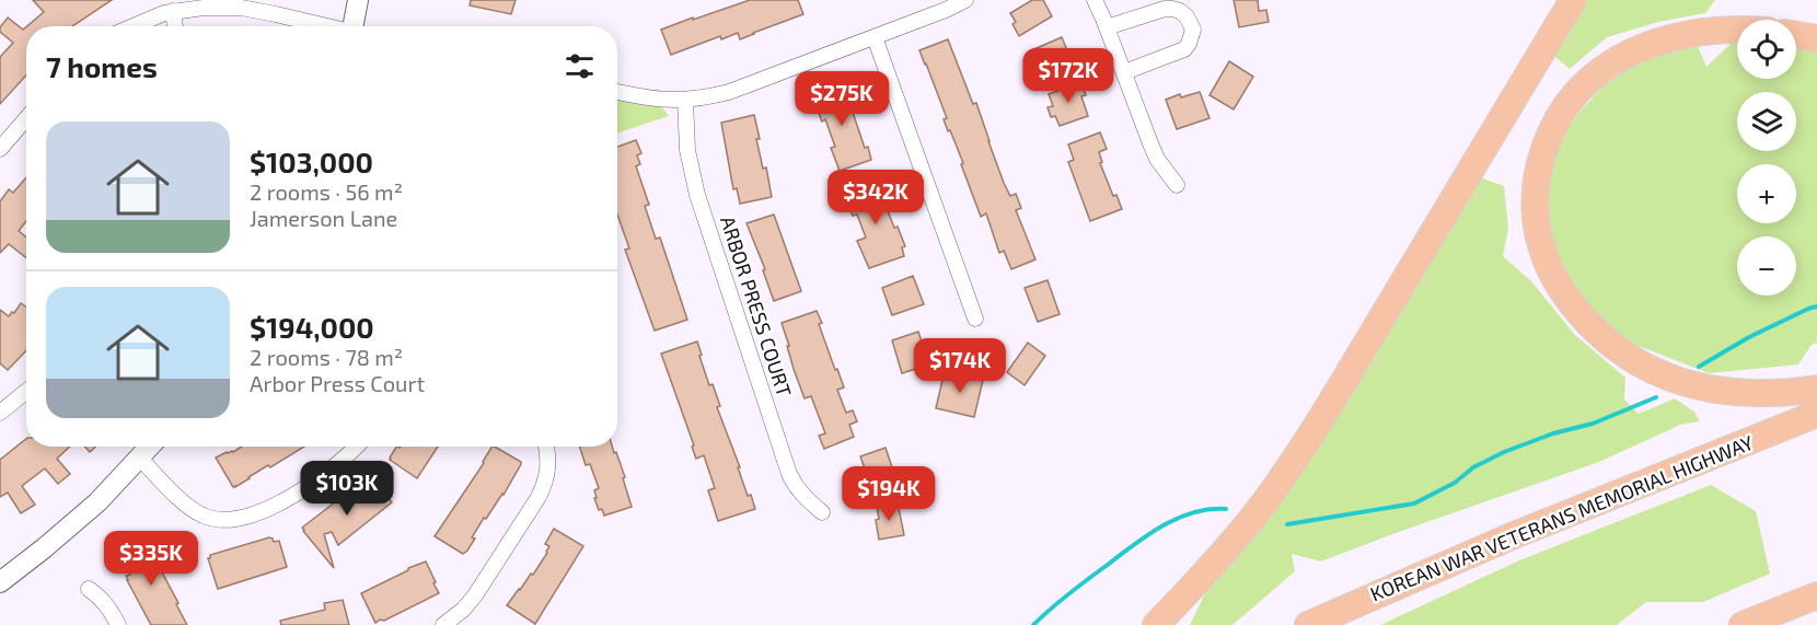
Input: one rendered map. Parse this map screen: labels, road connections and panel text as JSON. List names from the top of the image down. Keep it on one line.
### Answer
{"streets":{"highway":["KOREAN WAR VETERANS MEMORIAL HIGHWAY"],"street":["ARBOR PRESS COURT"]},"page":{"map_buttons":["+","−"],"heading":"7 homes","price":["$172K","$275K","$342K","$174K","$103K","$194K","$335K"],"list":[{"name":"$103,000","note":"2 rooms · 56 m² · Jamerson Lane"},{"name":"$194,000","note":"2 rooms · 78 m² · Arbor Press Court"}]}}
